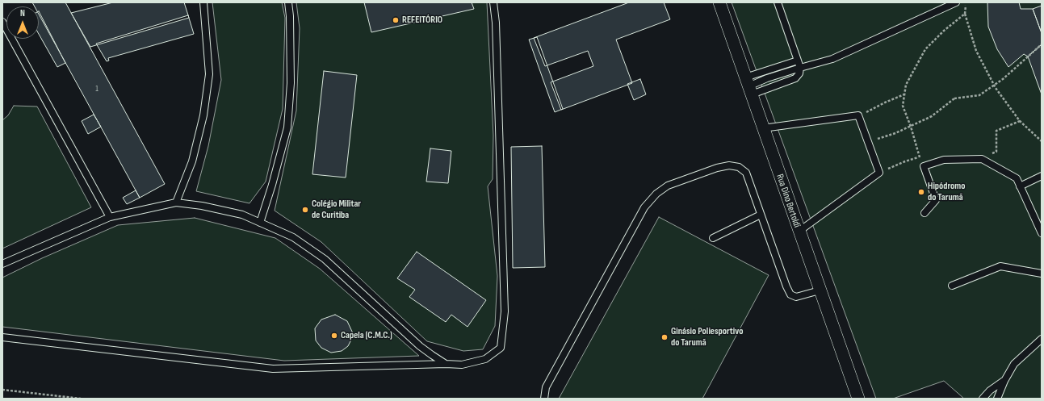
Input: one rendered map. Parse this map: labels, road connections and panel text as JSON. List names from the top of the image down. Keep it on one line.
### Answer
{"streets":{"street":["Rua Dino Bertoldi"]},"places":["REFEITÓRIO","Hipódromo do Tarumã","Colégio Militar de Curitiba","Capela (C.M.C.)","Ginásio Poliesportivo do Tarumã"],"house_numbers":["1"],"north":"top"}
